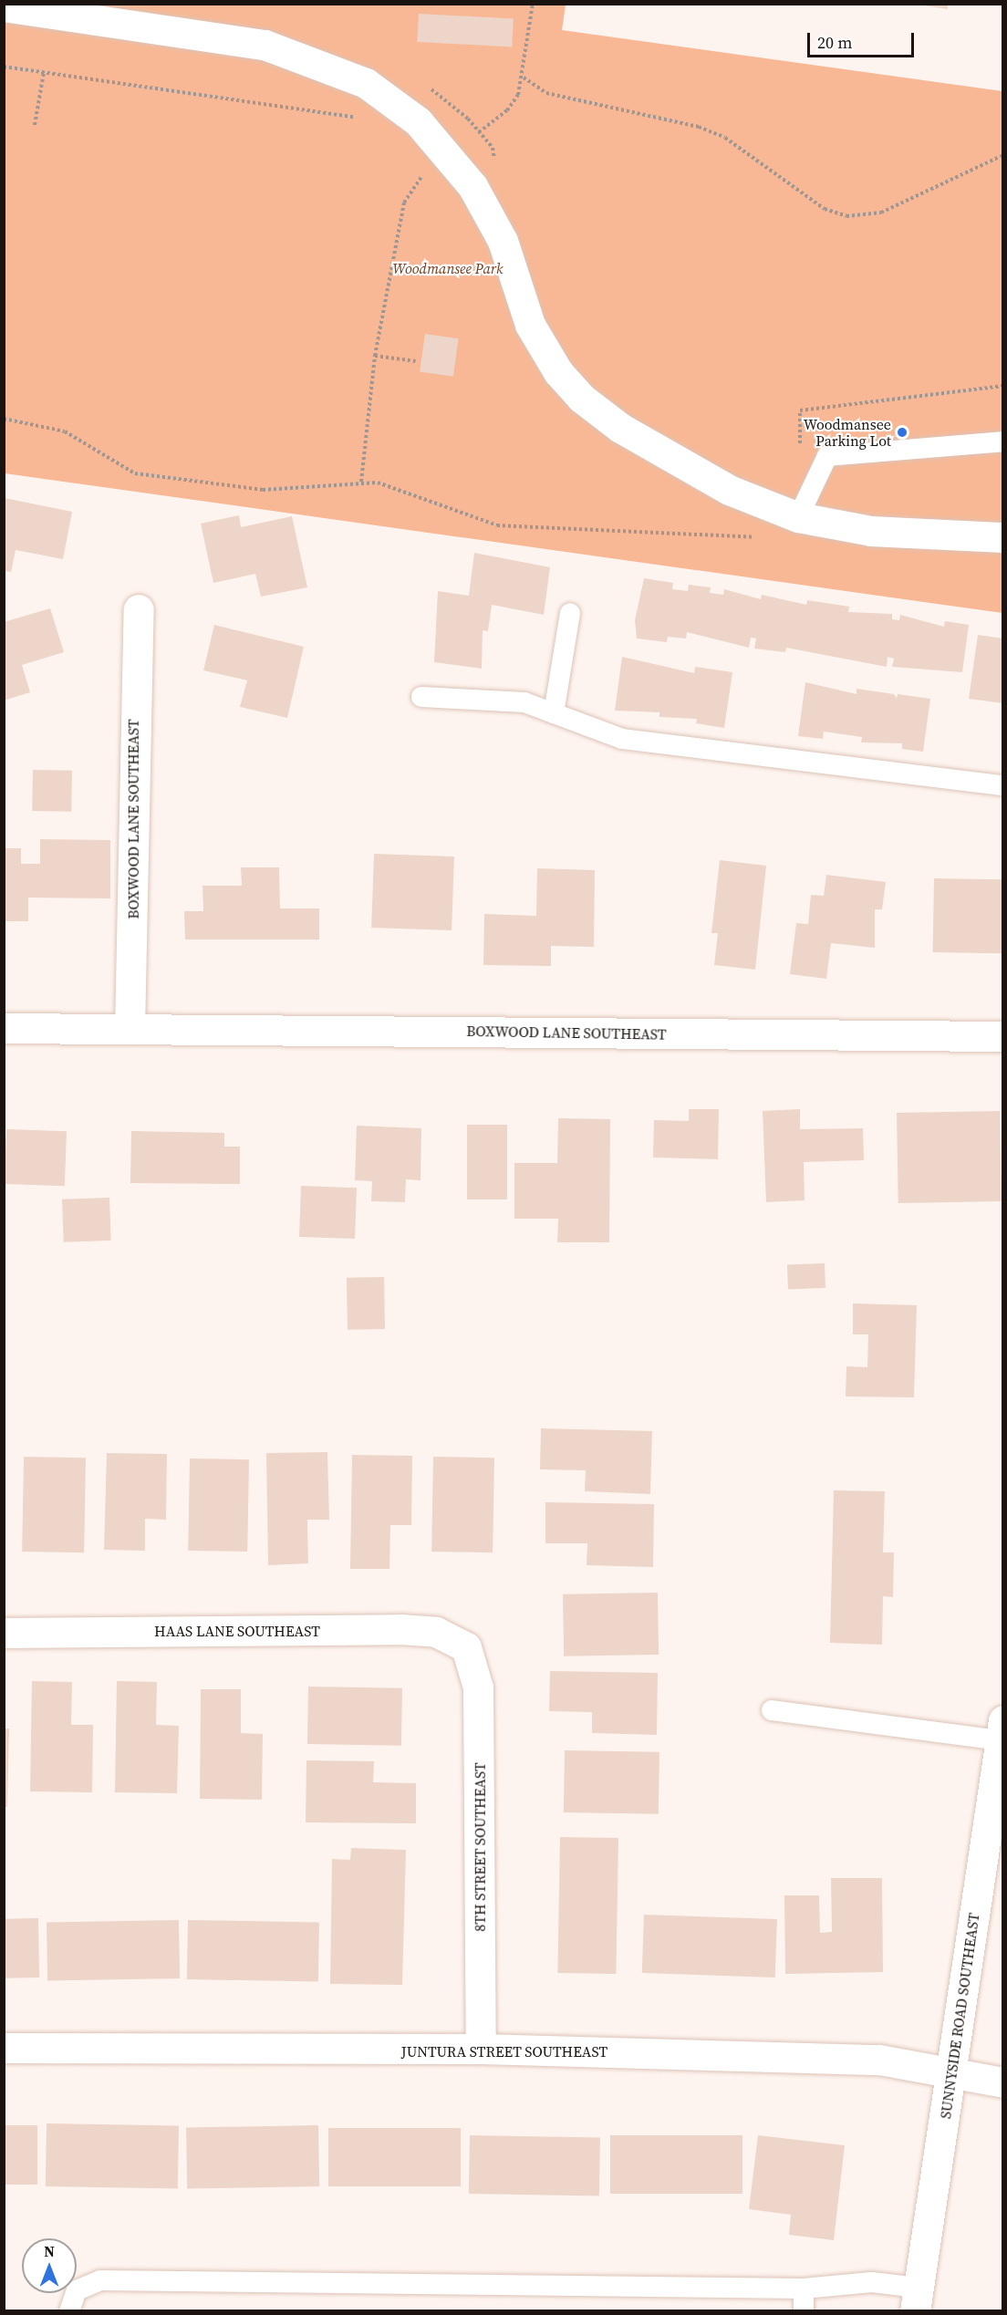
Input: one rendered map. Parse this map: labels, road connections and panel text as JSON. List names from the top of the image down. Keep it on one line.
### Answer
{"streets":{"street":["BOXWOOD LANE SOUTHEAST","HAAS LANE SOUTHEAST","8TH STREET SOUTHEAST","SUNNYSIDE ROAD SOUTHEAST","JUNTURA STREET SOUTHEAST"]},"crossings":[["HAAS LANE SOUTHEAST","8TH STREET SOUTHEAST"],["8TH STREET SOUTHEAST","JUNTURA STREET SOUTHEAST"],["SUNNYSIDE ROAD SOUTHEAST","JUNTURA STREET SOUTHEAST"]],"parks":["Woodmansee Park"],"places":["Woodmansee Parking Lot"],"scale_bar":"20 m","north":"top"}
